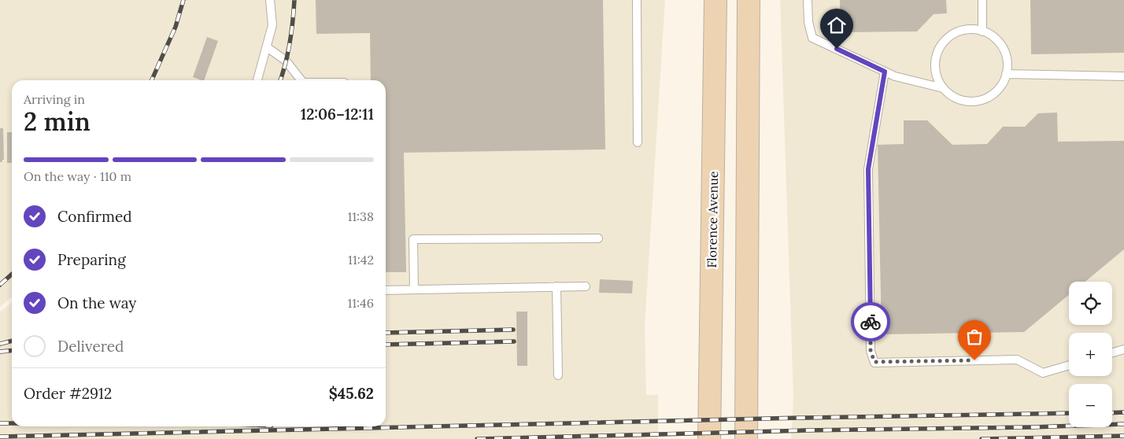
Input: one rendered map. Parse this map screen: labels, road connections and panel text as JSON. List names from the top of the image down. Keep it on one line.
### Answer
{"streets":{"main road":["Florence Avenue"]},"page":{"heading":["2 min","Arriving in","12:06–12:11"],"panel":["Order #2912","$45.62"],"bar":"On the way · 110 m","list":[["Confirmed","11:38"],["Preparing","11:42"],["On the way","11:46"],"Delivered"],"map_buttons":["+","−"]}}
